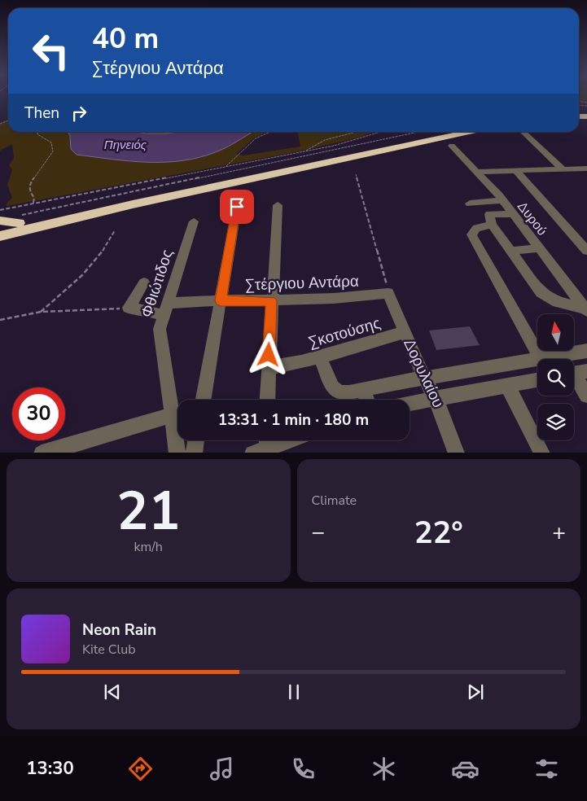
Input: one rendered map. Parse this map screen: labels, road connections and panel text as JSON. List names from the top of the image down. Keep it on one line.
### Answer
{"streets":{"street":["Δυρού","Στέργιου Αντάρα","Φθιώτιδος","Σκοτούσης","Δορυλαίου"]},"crossings":[["Στέργιου Αντάρα","Φθιώτιδος"],["Στέργιου Αντάρα","Δορυλαίου"],["Σκοτούσης","Δορυλαίου"]],"water":["Πηνειός"],"north":"top","page":{"turn":["40 m","Στέργιου Αντάρα"],"then":"Then","limit":"30","trip":"13:31 · 1 min · 180 m","tile":[["21","km/h"],"Climate"],"heat":["−","22°","+"],"song":["Neon Rain","Kite Club"],"tabs":"13:30"}}
